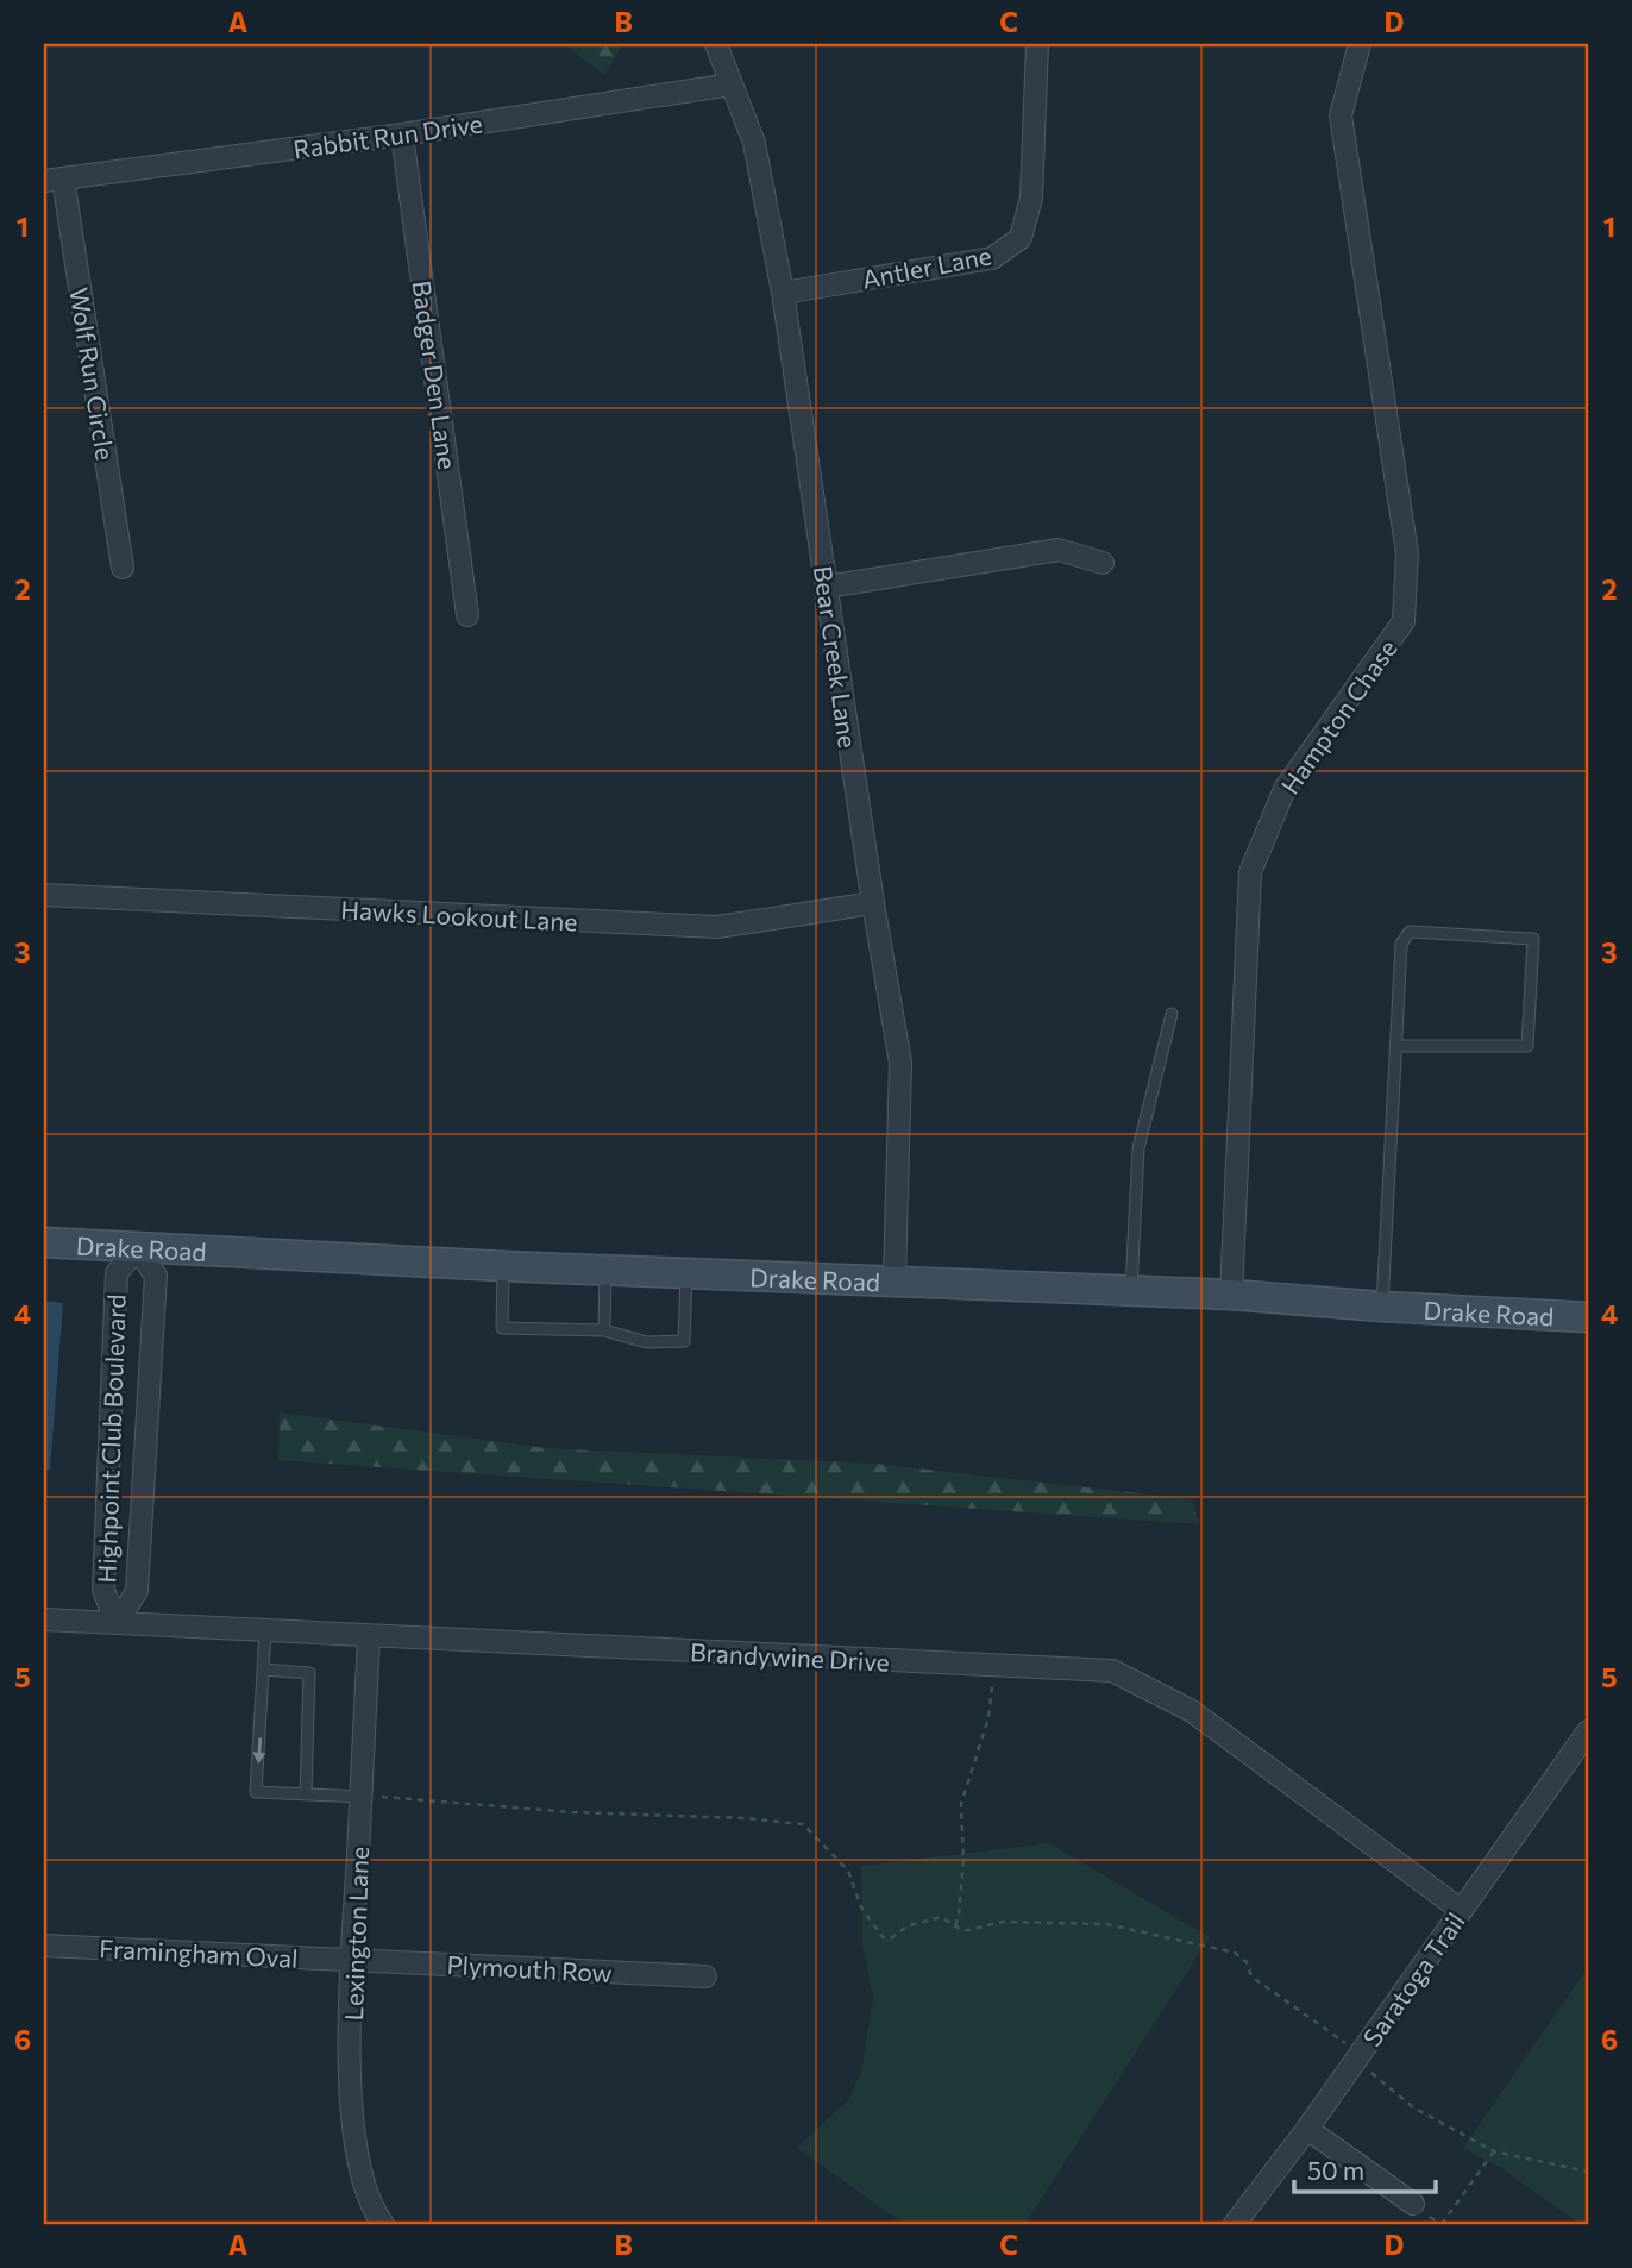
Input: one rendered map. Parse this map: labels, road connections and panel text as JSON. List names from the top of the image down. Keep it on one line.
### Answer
{"streets":{"street":["Rabbit Run Drive","Antler Lane","Wolf Run Circle","Badger Den Lane","Bear Creek Lane","Hampton Chase","Hawks Lookout Lane","Drake Road","Highpoint Club Boulevard","Brandywine Drive","Lexington Lane","Framingham Oval","Plymouth Row","Saratoga Trail"]},"crossings":[["Rabbit Run Drive","Wolf Run Circle"],["Rabbit Run Drive","Badger Den Lane"],["Rabbit Run Drive","Bear Creek Lane"],["Antler Lane","Bear Creek Lane"],["Bear Creek Lane","Hawks Lookout Lane"],["Bear Creek Lane","Drake Road"],["Hampton Chase","Drake Road"],["Drake Road","Highpoint Club Boulevard"],["Highpoint Club Boulevard","Brandywine Drive"],["Brandywine Drive","Lexington Lane"],["Brandywine Drive","Saratoga Trail"],["Lexington Lane","Framingham Oval"],["Lexington Lane","Plymouth Row"],["Framingham Oval","Plymouth Row"]],"scale_bar":"50 m","grid":{"columns":["A","B","C","D"],"rows":["1","2","3","4","5","6"]}}
